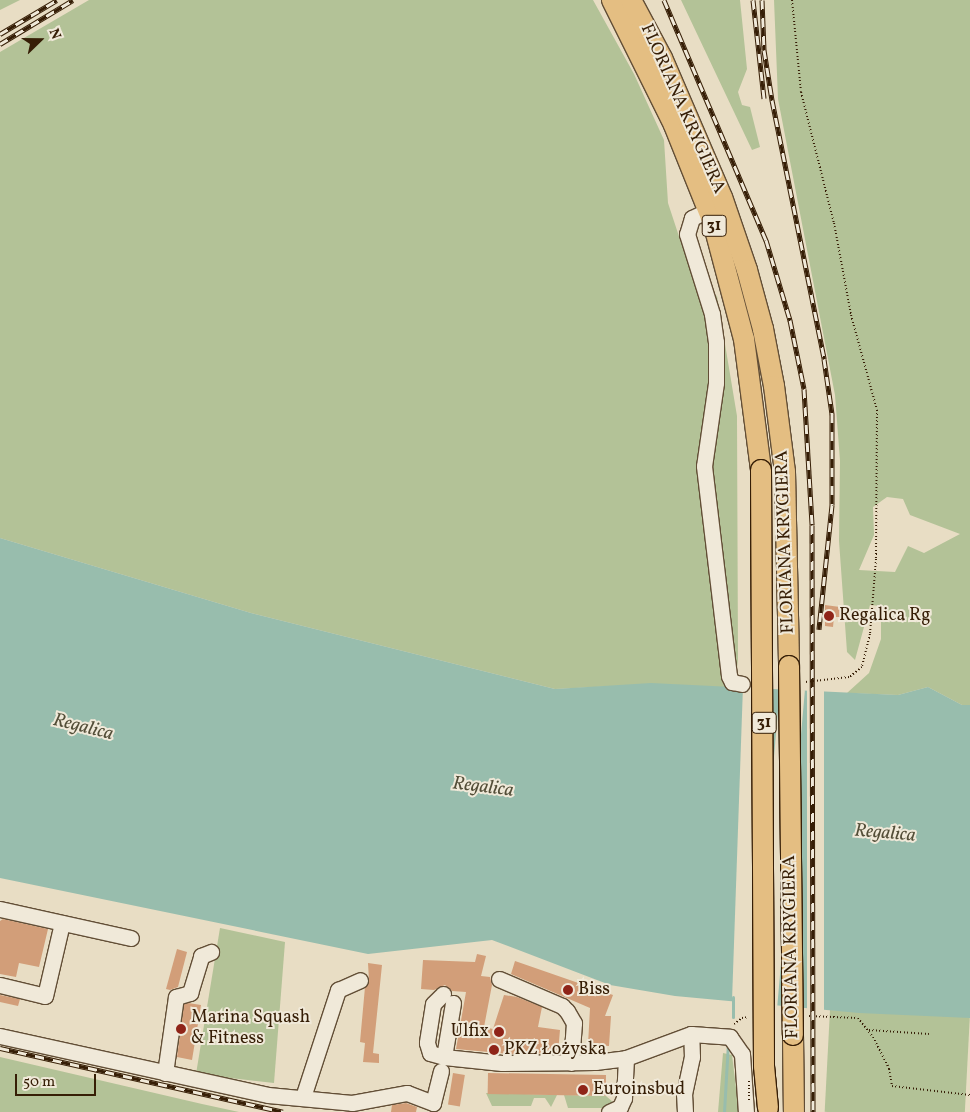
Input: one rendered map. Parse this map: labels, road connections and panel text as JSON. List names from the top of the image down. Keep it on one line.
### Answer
{"streets":{"main road":["FLORIANA KRYGIERA","31"]},"water":["Regalica"],"places":["Regalica Rg","Biss","Marina Squash & Fitness","Ulfix","PKZ Łożyska","Euroinsbud"],"scale_bar":"50 m","north":"right"}
